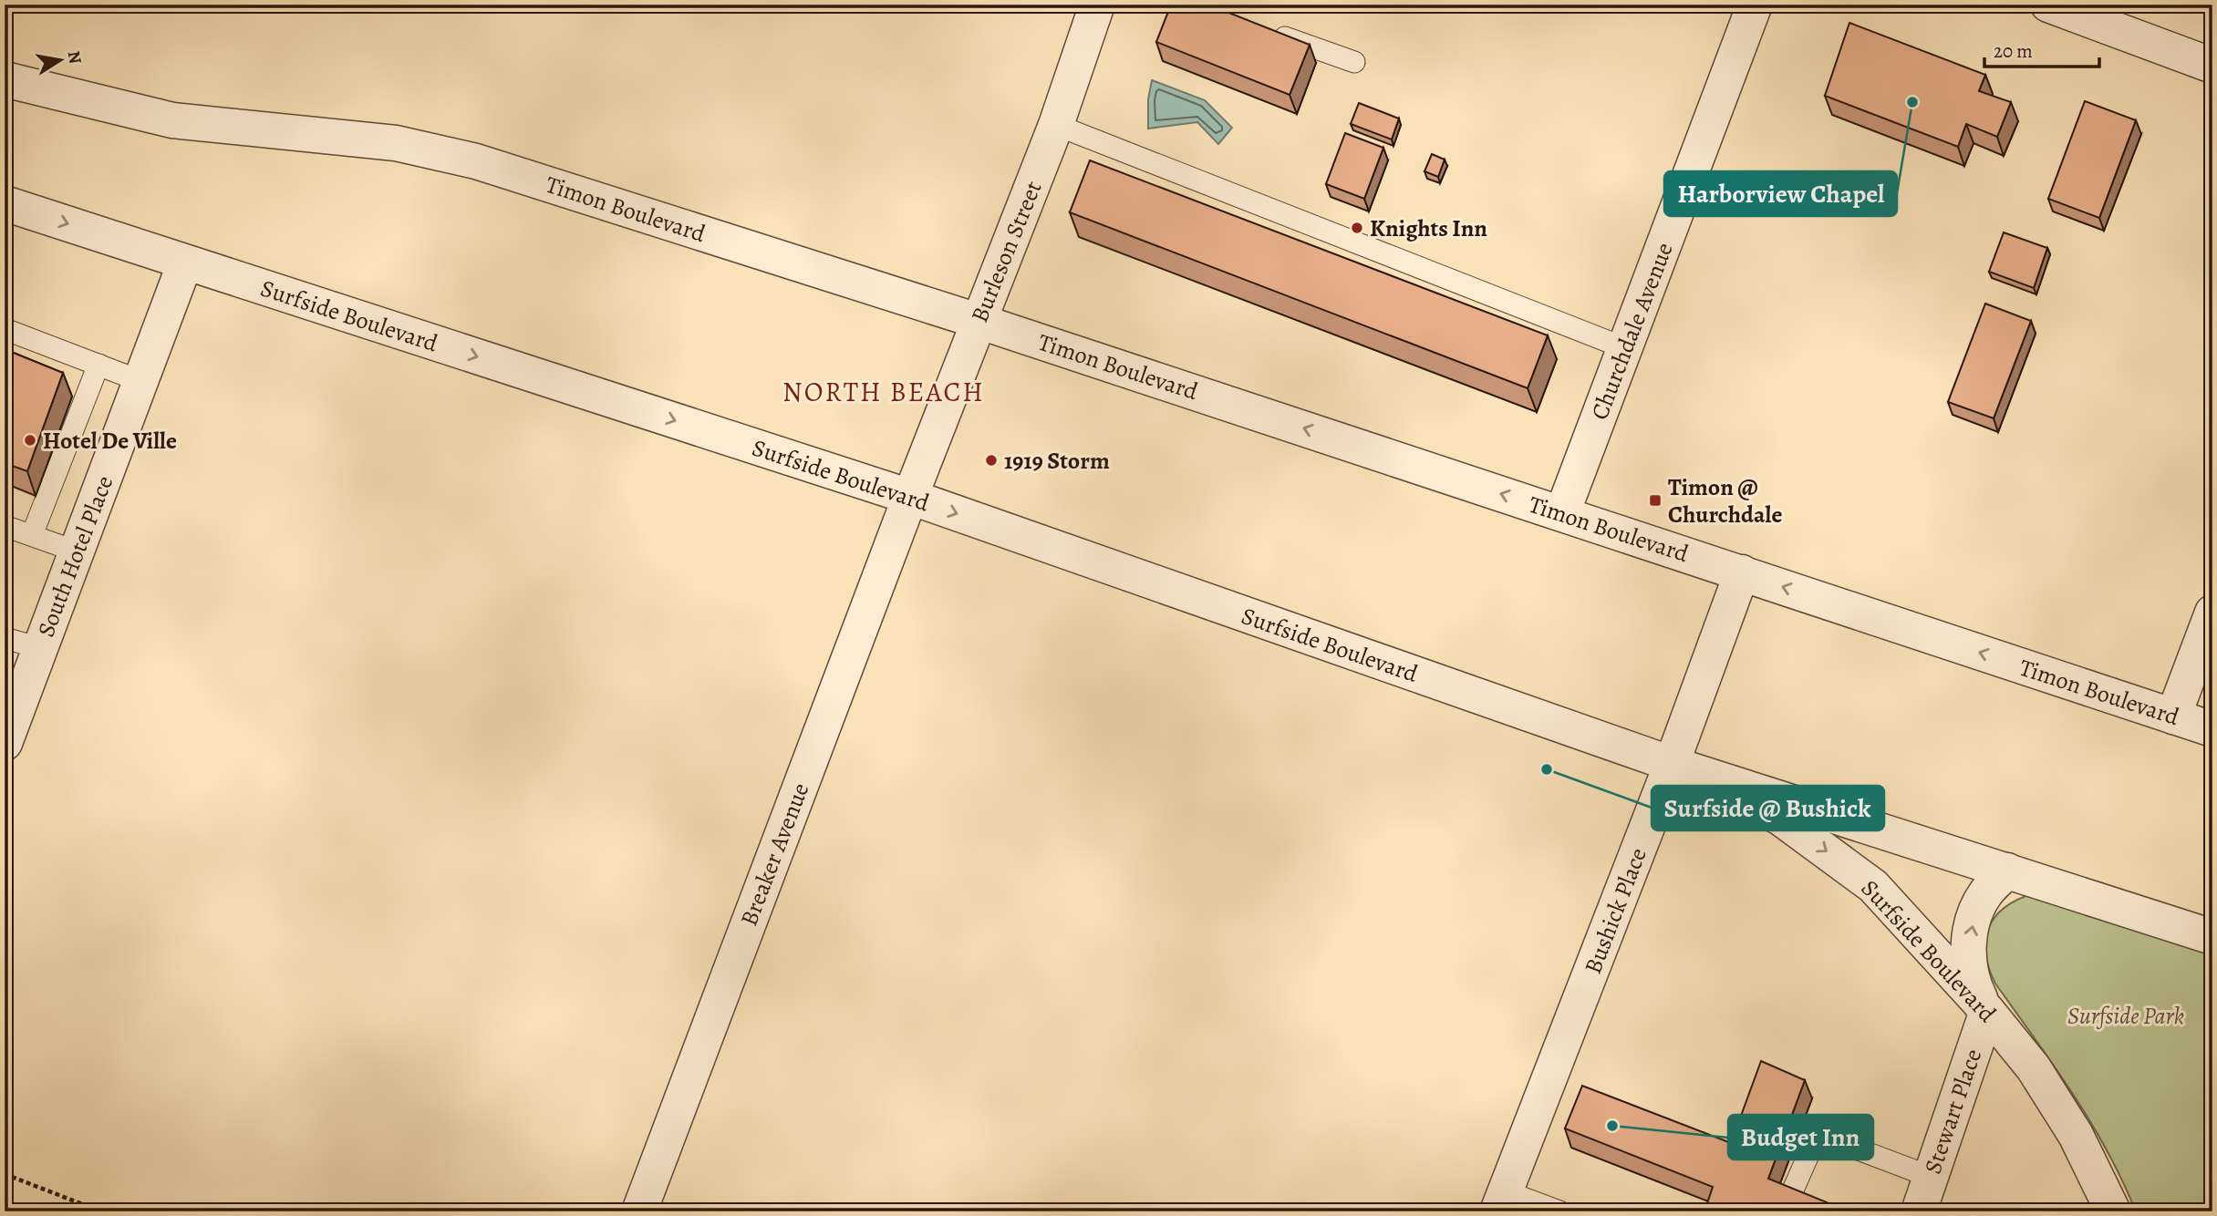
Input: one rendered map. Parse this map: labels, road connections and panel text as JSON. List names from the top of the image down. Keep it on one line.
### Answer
{"streets":{"street":["Timon Boulevard","Burleson Street","Surfside Boulevard","Churchdale Avenue","South Hotel Place","Breaker Avenue","Bushick Place","Stewart Place"]},"crossings":[["Timon Boulevard","Burleson Street"],["Timon Boulevard","Churchdale Avenue"],["Timon Boulevard","Bushick Place"],["Burleson Street","Surfside Boulevard"],["Burleson Street","Breaker Avenue"],["Surfside Boulevard","South Hotel Place"],["Surfside Boulevard","Breaker Avenue"],["Surfside Boulevard","Bushick Place"],["Surfside Boulevard","Stewart Place"]],"one_way":["Timon Boulevard","Surfside Boulevard"],"districts":["NORTH BEACH"],"parks":["Surfside Park"],"places":{"other":["Harborview Chapel","Knights Inn","Hotel De Ville","1919 Storm","Surfside @ Bushick","Budget Inn"],"transit":["Timon @ Churchdale"]},"scale_bar":"20 m","north":"right"}
